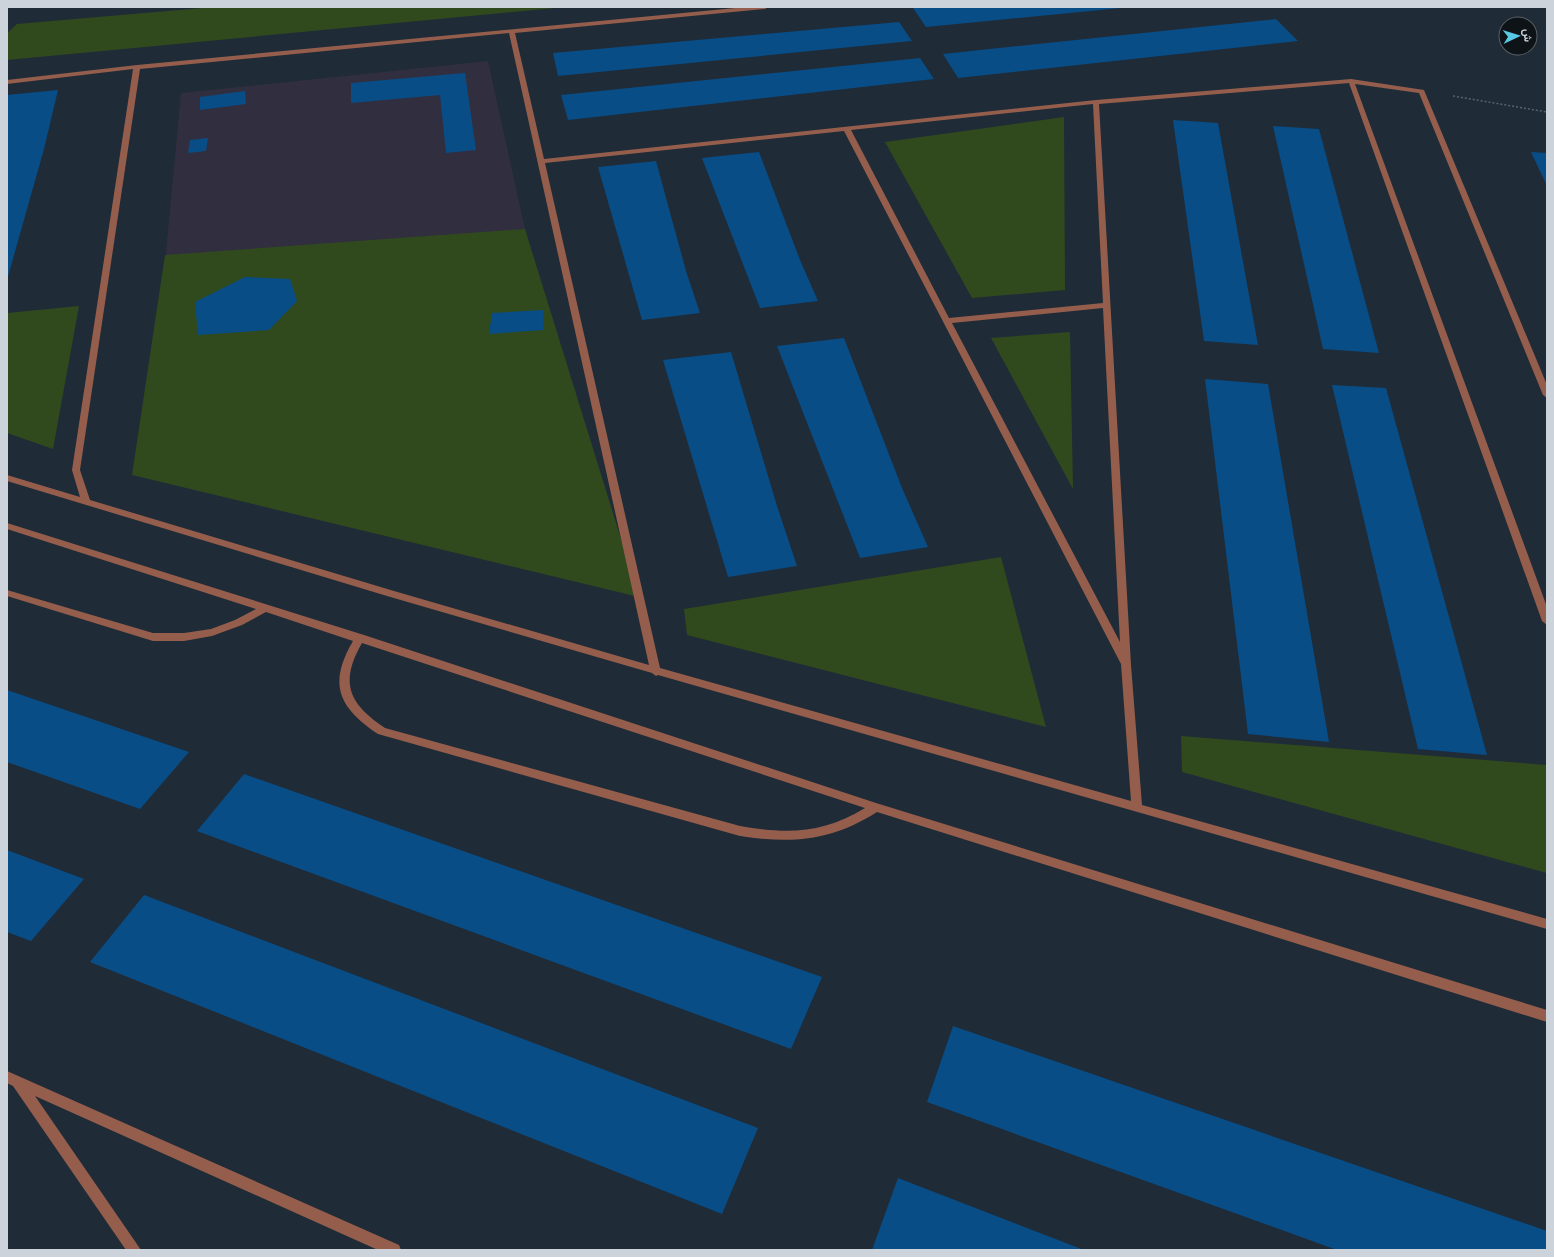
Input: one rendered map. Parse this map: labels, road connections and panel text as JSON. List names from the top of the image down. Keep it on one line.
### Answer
{"north":"right"}
